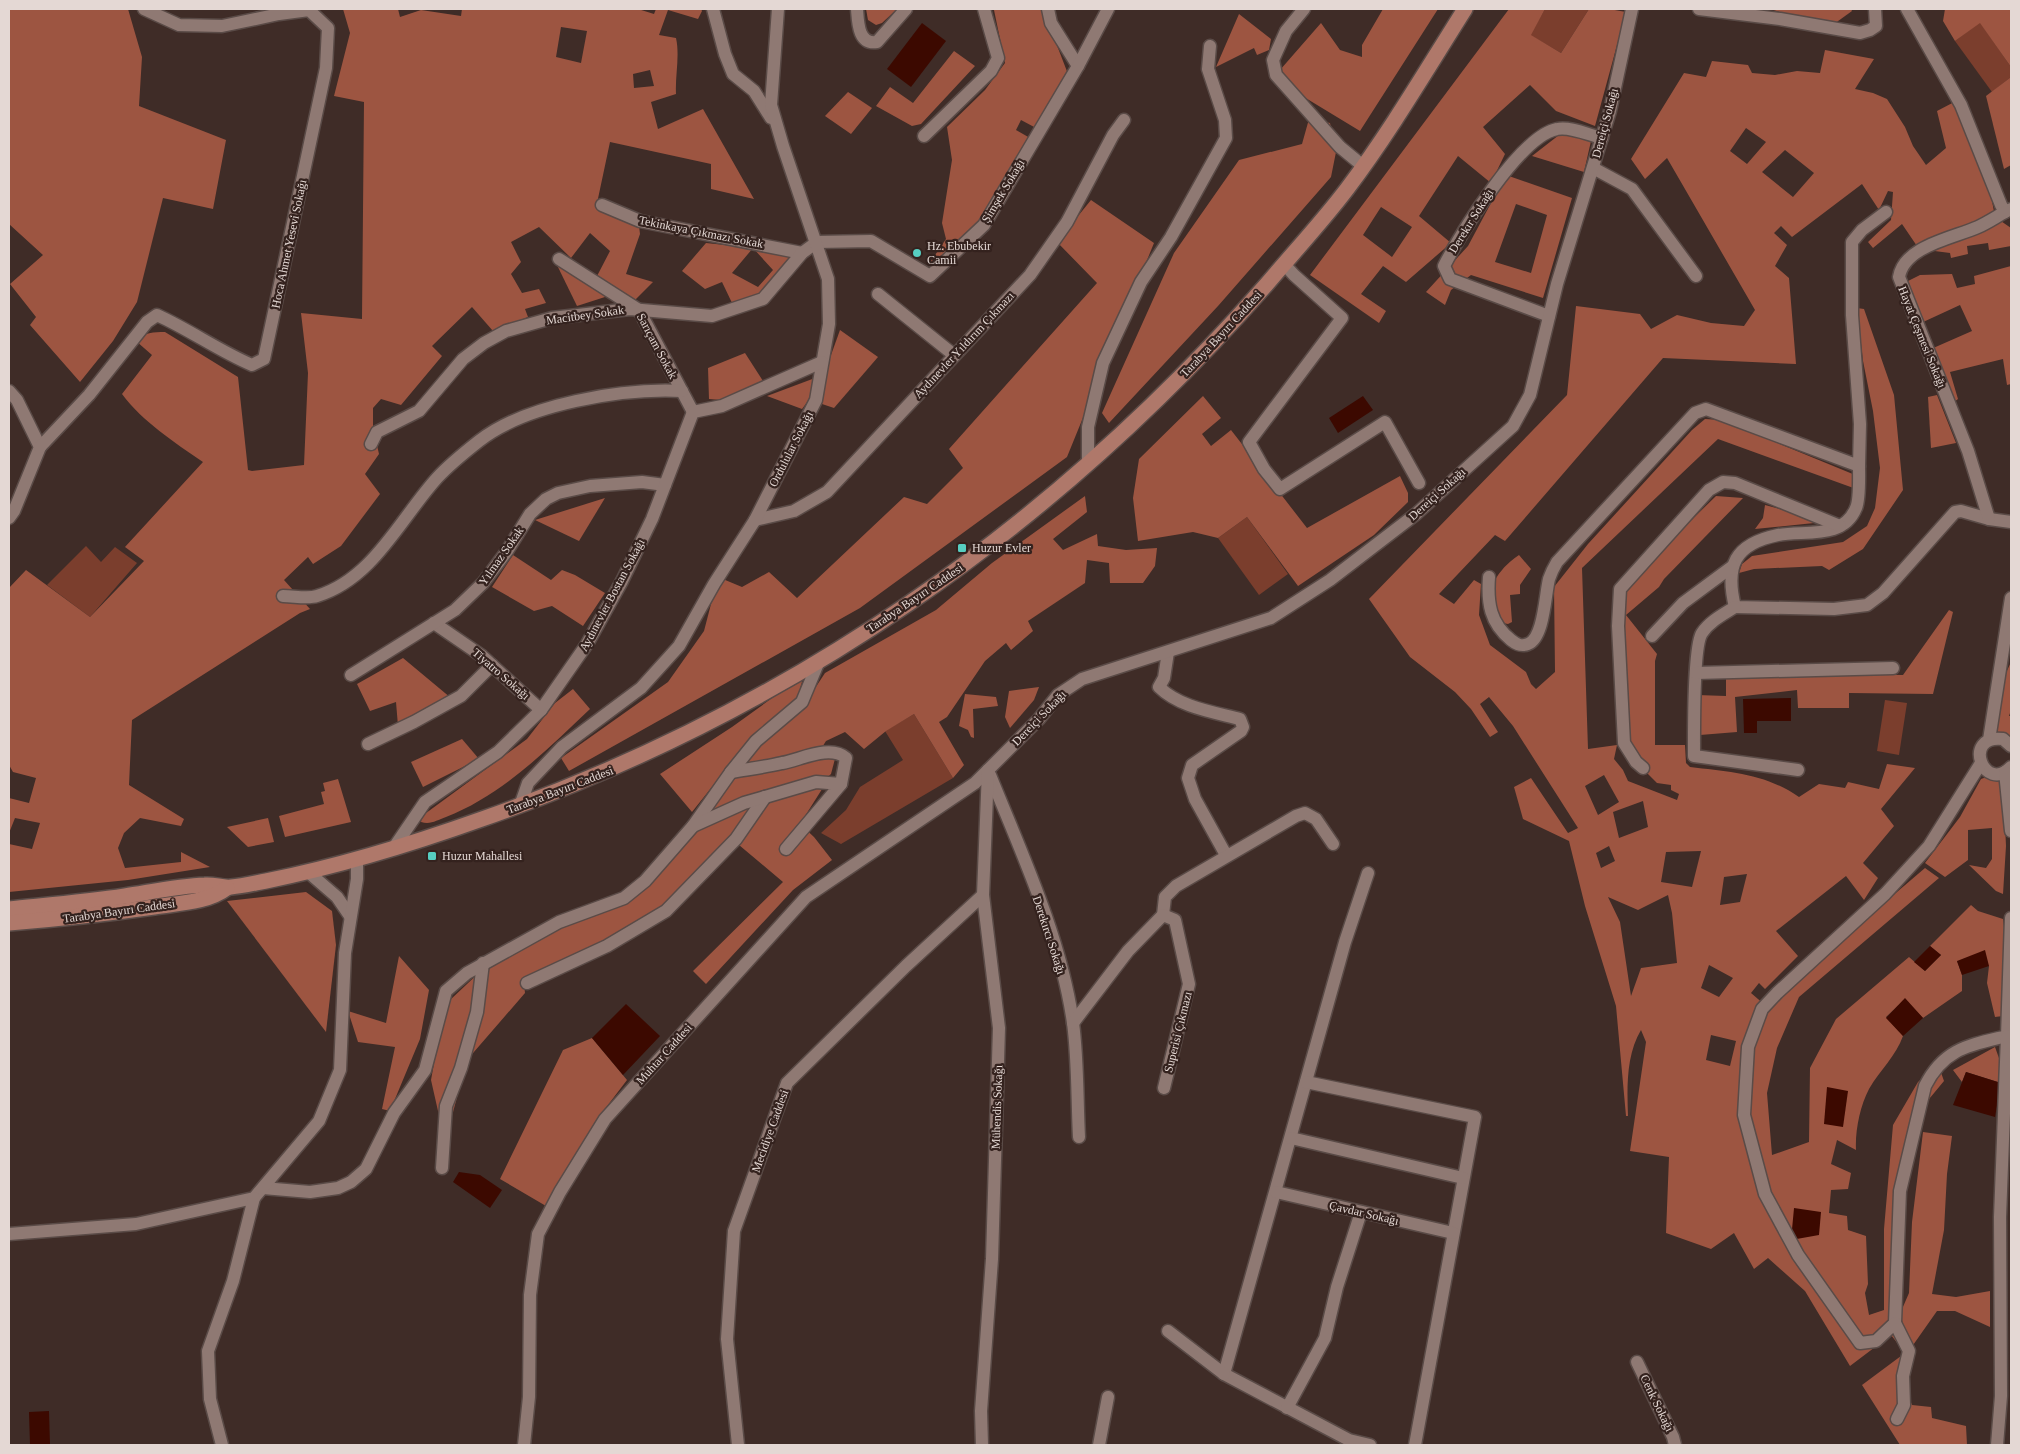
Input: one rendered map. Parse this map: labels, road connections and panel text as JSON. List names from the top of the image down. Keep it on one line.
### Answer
{"streets":{"main road":["Tarabya Bayırı Caddesi"],"street":["Dereiçi Sokağı","Şimşek Sokağı","Derekır Sokağı","Tekinkaya Çıkmazı Sokak","Hoca Ahmet Yesevi Sokağı","Macitbey Sokak","Hayat Çeşmesi Sokağı","Aydınevler Yıldırım Çıkmazı","Sarıçam Sokak","Ordulular Sokağı","Yılmaz Sokak","Aydınevler Bostan Sokağı","Tiyatro Sokağı","Derekırcı Sokağı","Superisi Çıkmazı","Muhtar Caddesi","Mühendis Sokağı","Mecidiye Caddesi","Çavdar Sokağı","Cenk Sokağı"]},"crossings":[["Dereiçi Sokağı","Derekır Sokağı"],["Dereiçi Sokağı","Derekırcı Sokağı"],["Dereiçi Sokağı","Muhtar Caddesi"],["Dereiçi Sokağı","Mühendis Sokağı"],["Şimşek Sokağı","Macitbey Sokak"],["Şimşek Sokağı","Ordulular Sokağı"],["Tekinkaya Çıkmazı Sokak","Macitbey Sokak"],["Macitbey Sokak","Sarıçam Sokak"],["Macitbey Sokak","Ordulular Sokağı"],["Tarabya Bayırı Caddesi","Ordulular Sokağı"],["Tarabya Bayırı Caddesi","Aydınevler Bostan Sokağı"],["Aydınevler Yıldırım Çıkmazı","Ordulular Sokağı"],["Sarıçam Sokak","Aydınevler Bostan Sokağı"],["Yılmaz Sokak","Aydınevler Bostan Sokağı"],["Yılmaz Sokak","Tiyatro Sokağı"],["Aydınevler Bostan Sokağı","Tiyatro Sokağı"],["Derekırcı Sokağı","Muhtar Caddesi"],["Derekırcı Sokağı","Mühendis Sokağı"],["Muhtar Caddesi","Mühendis Sokağı"],["Mühendis Sokağı","Mecidiye Caddesi"]],"places":{"other":["Hz. Ebubekir Camii"],"transit":["Huzur Evler","Huzur Mahallesi"]}}
